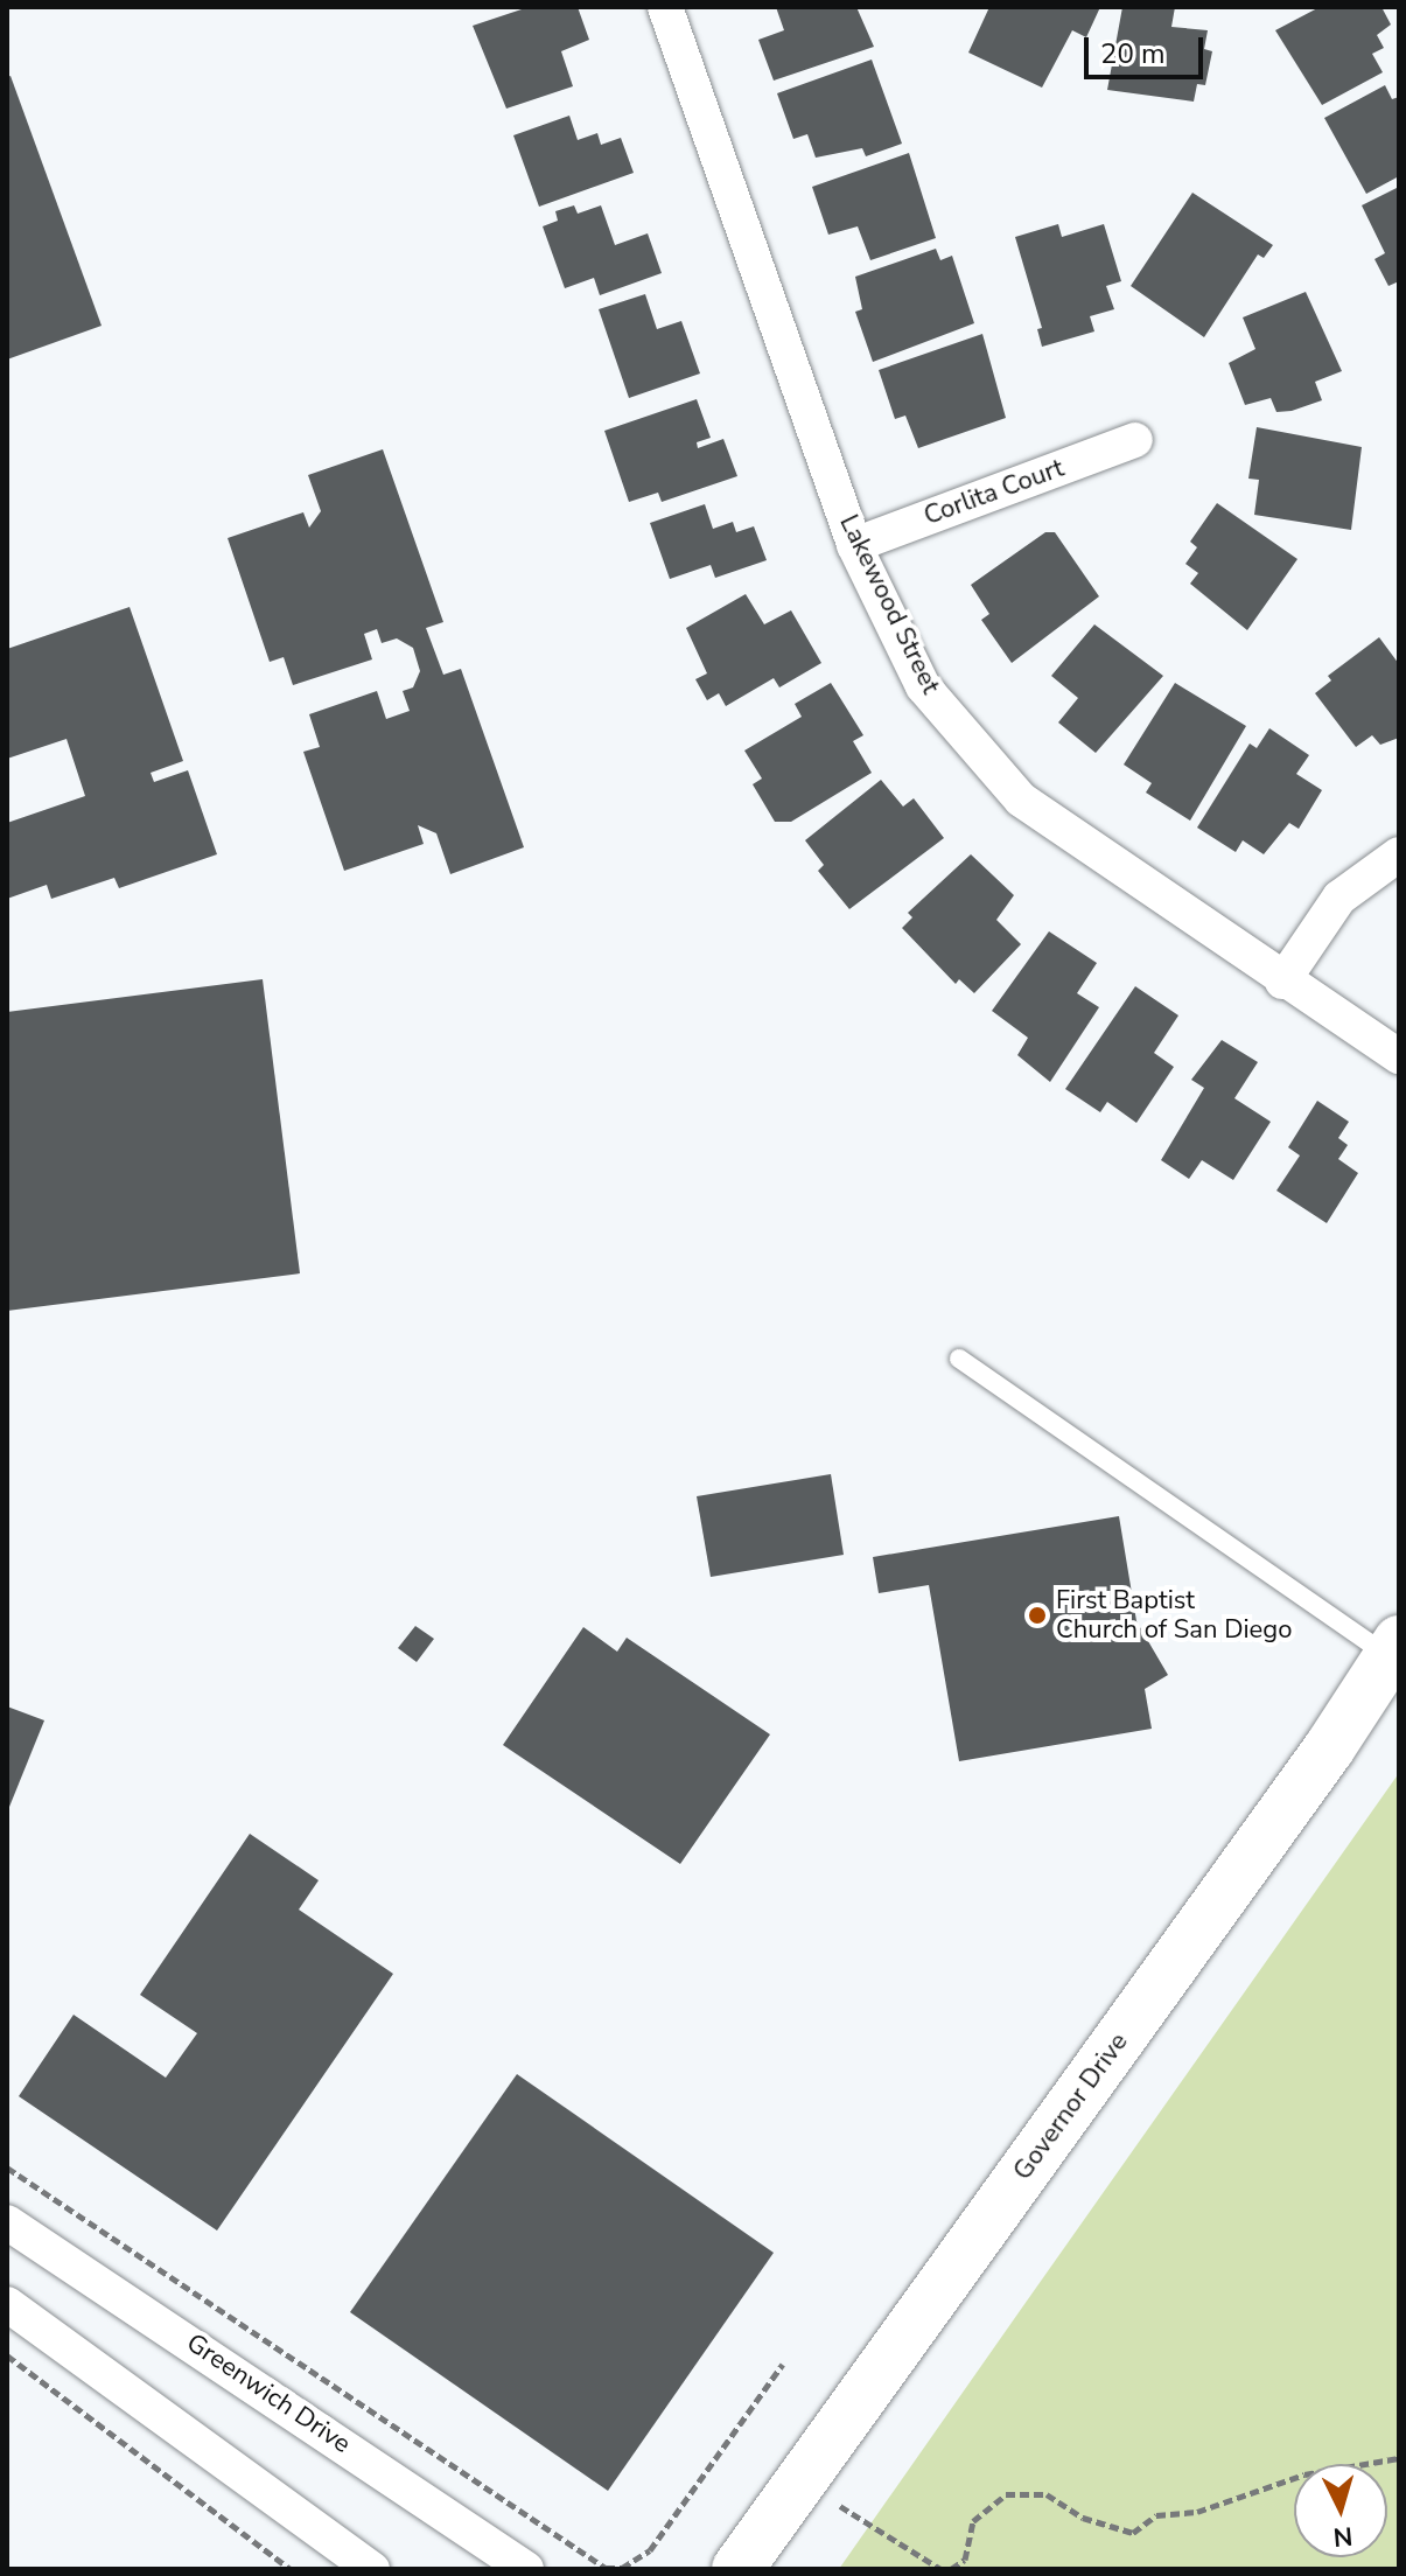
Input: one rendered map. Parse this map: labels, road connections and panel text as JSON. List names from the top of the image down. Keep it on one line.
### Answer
{"streets":{"main road":["Governor Drive"],"street":["Corlita Court","Lakewood Street","Greenwich Drive"]},"crossings":[["Corlita Court","Lakewood Street"]],"places":["First Baptist Church of San Diego"],"scale_bar":"20 m","north":"bottom"}
